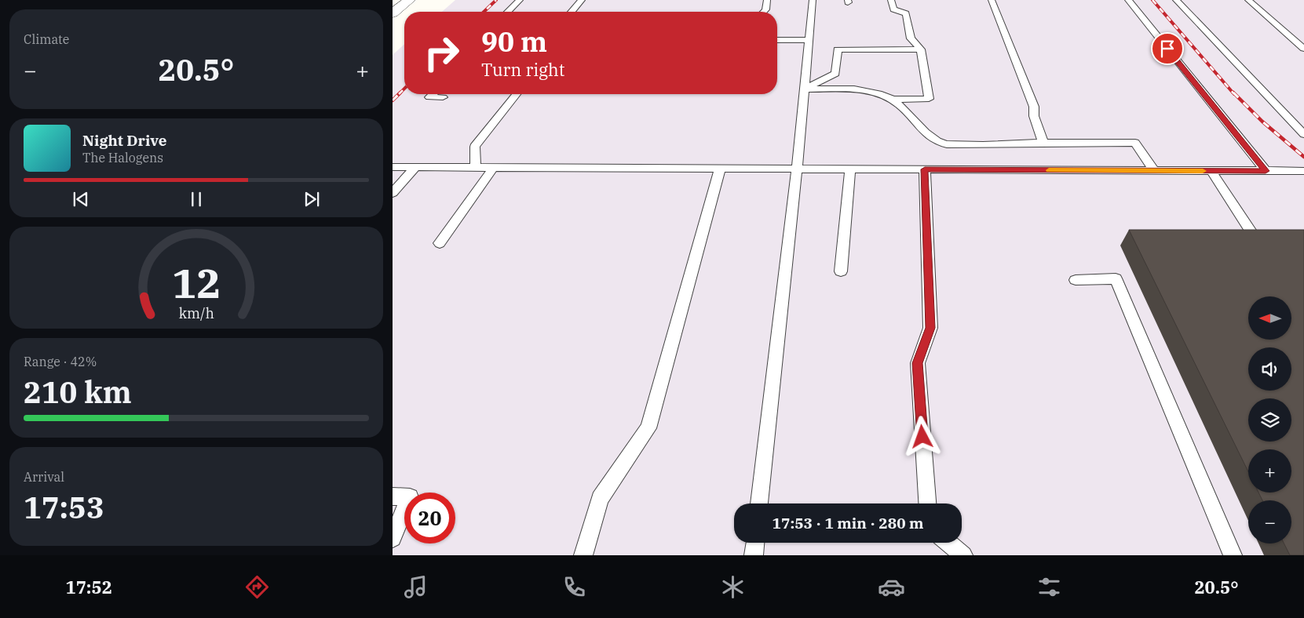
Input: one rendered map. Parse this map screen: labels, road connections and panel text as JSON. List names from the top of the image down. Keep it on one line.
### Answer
{"north":"left","page":{"tile":["Climate",["Range · 42%","210 km"],["Arrival","17:53"]],"turn":["90 m","Turn right"],"heat":["−","20.5°","+"],"song":["Night Drive","The Halogens"],"map_buttons":["+","−"],"limit":"20","trip":"17:53 · 1 min · 280 m","tabs":["17:52","20.5°"],"gauge":["12","km/h"]}}
